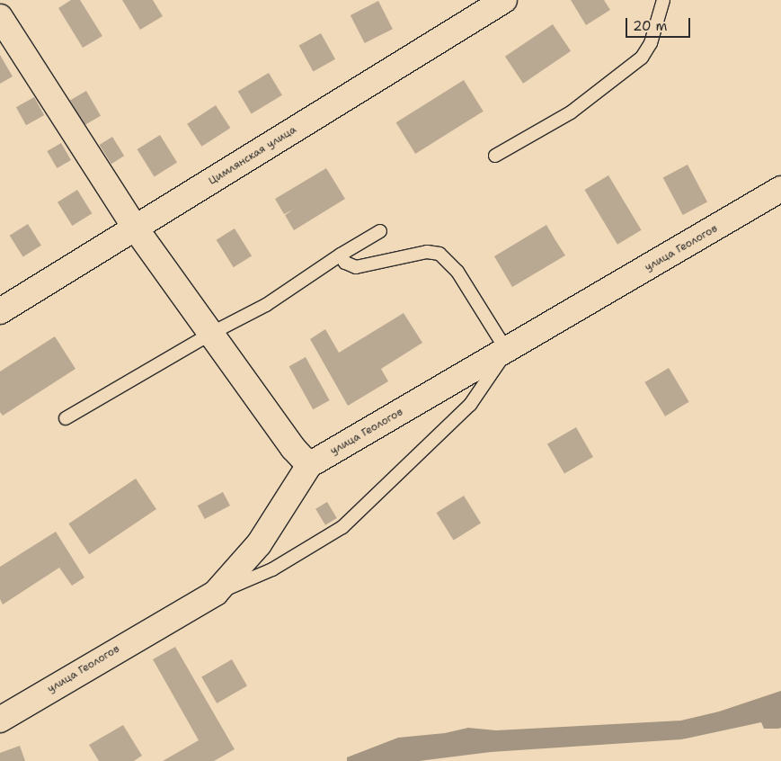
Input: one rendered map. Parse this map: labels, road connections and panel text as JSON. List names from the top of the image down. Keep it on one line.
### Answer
{"streets":{"street":["Цимлянская улица","улица Геологов"]},"scale_bar":"20 m"}
